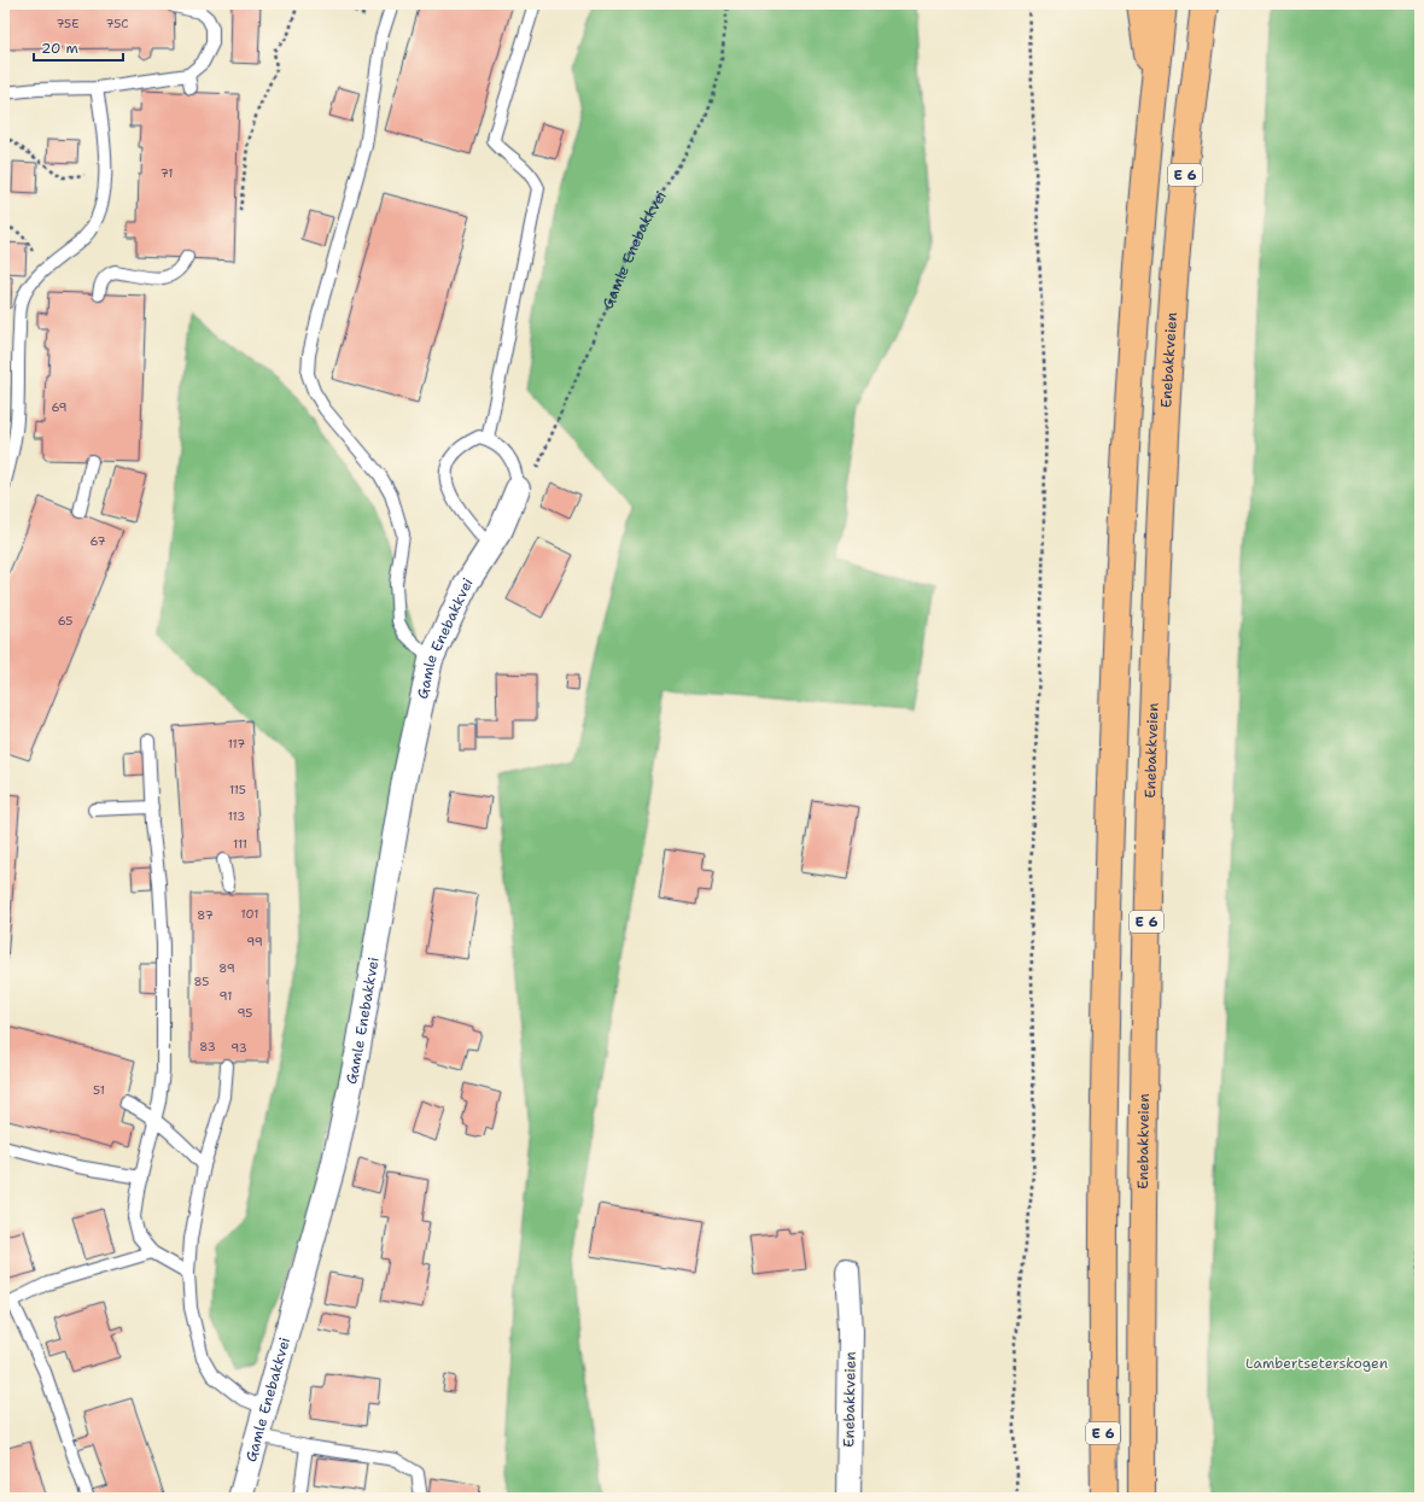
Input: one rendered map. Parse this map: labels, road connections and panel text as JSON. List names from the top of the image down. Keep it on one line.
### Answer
{"streets":{"highway":["E 6","Enebakkveien"],"street":["Gamle Enebakkvei"]},"parks":["Lambertseterskogen"],"house_numbers":["75E","75C","71","69","67","65","117","115","113","111","101","87","99","89","85","91","95","83","93","51"],"scale_bar":"20 m"}
